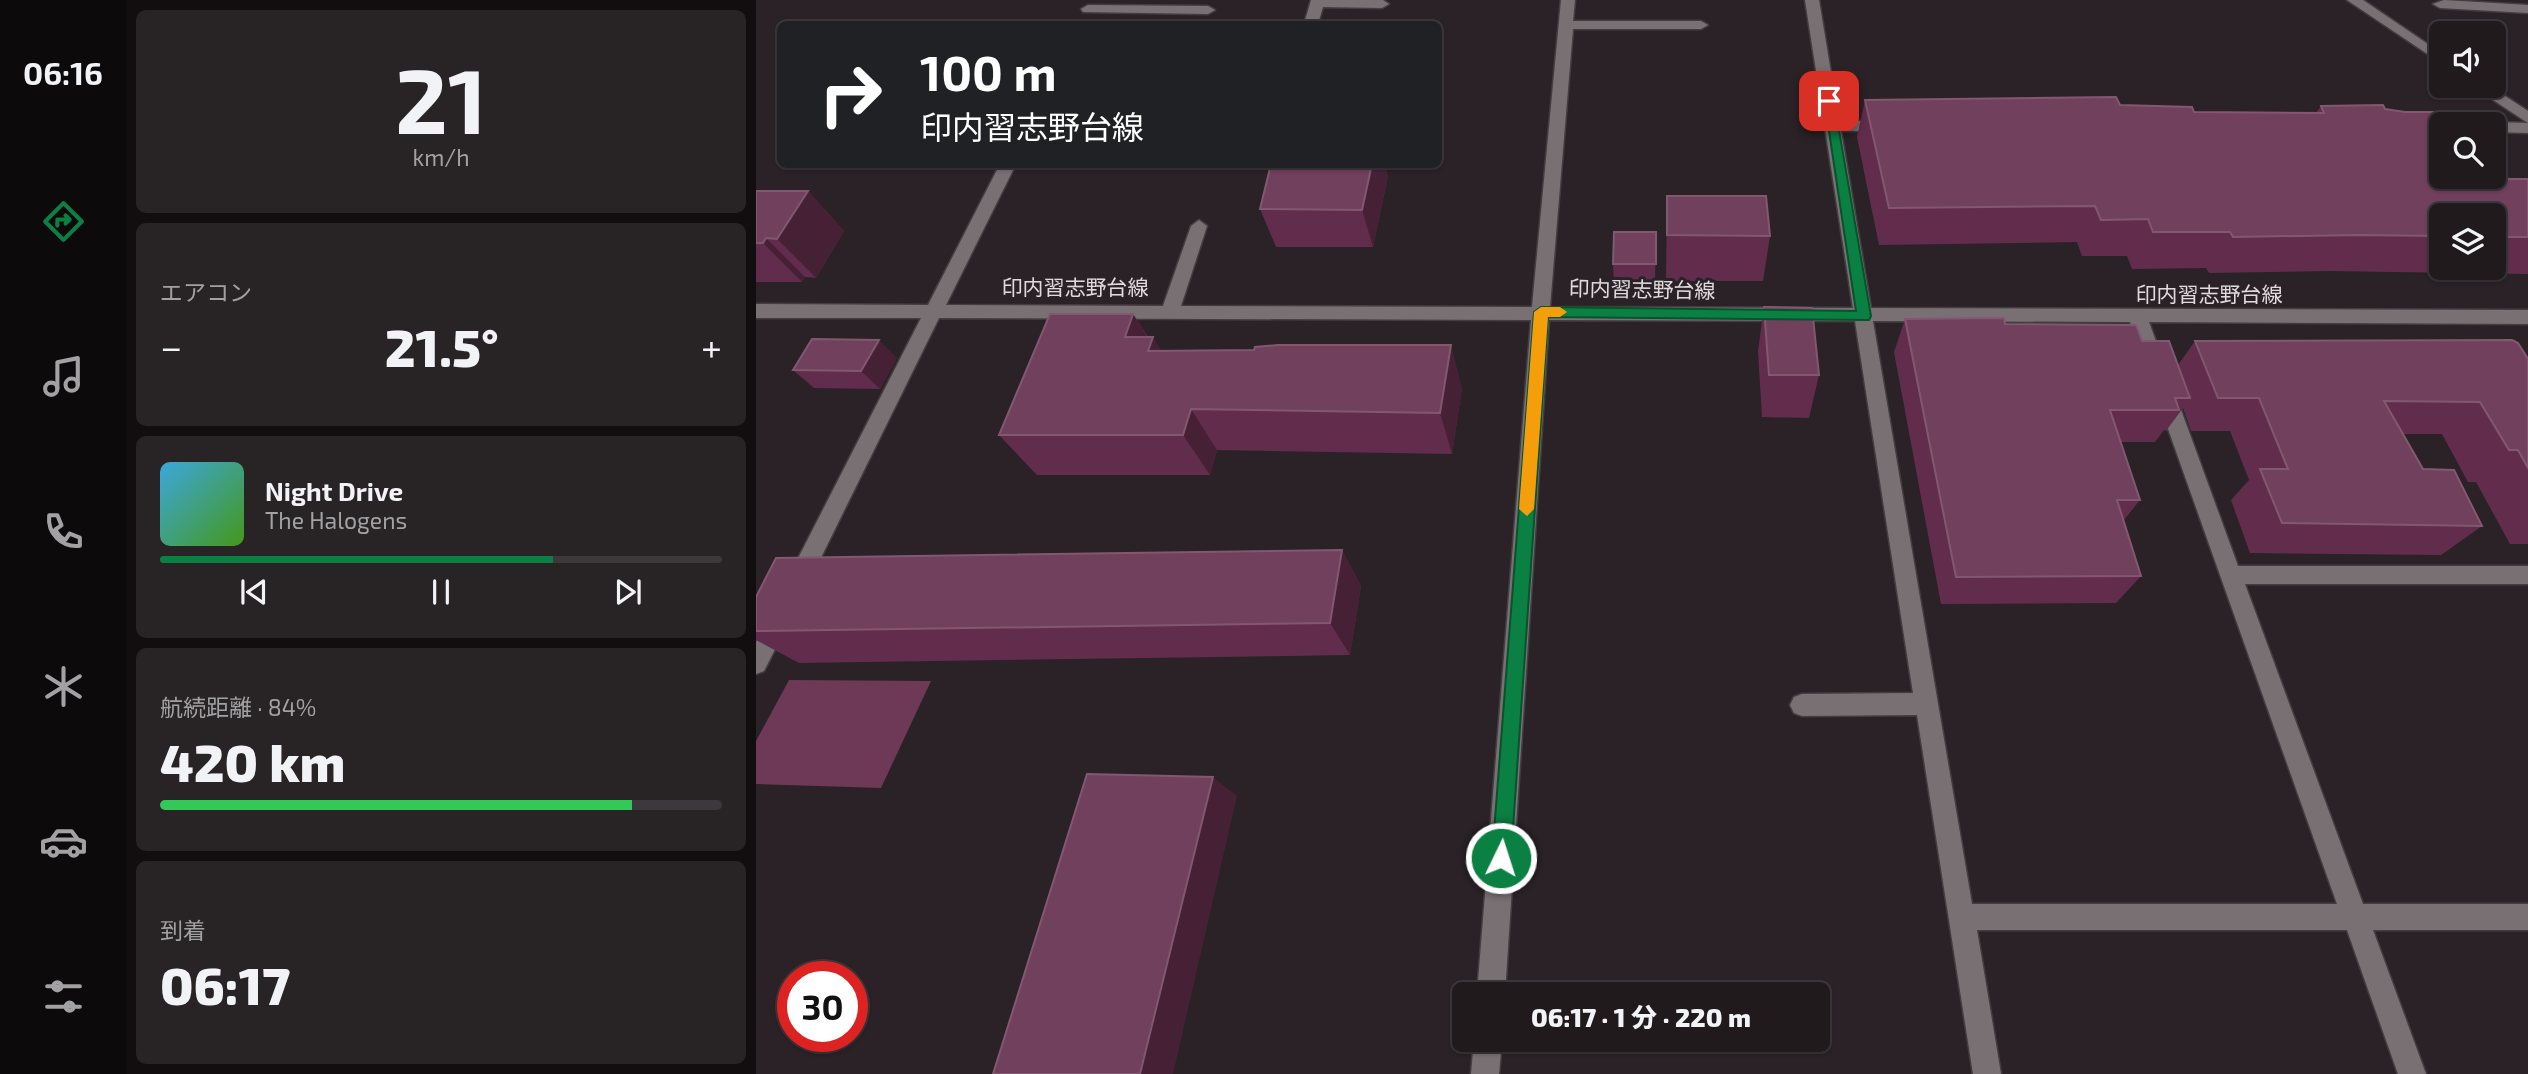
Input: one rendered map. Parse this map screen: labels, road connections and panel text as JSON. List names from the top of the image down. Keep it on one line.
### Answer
{"streets":{"street":["印内習志野台線"]},"page":{"tabs":"06:16","tile":[["21","km/h"],"エアコン",["航続距離 · 84%","420 km"],["到着","06:17"]],"turn":["100 m","印内習志野台線"],"heat":["−","21.5°","+"],"song":["Night Drive","The Halogens"],"limit":"30","trip":"06:17 · 1 分 · 220 m"}}
